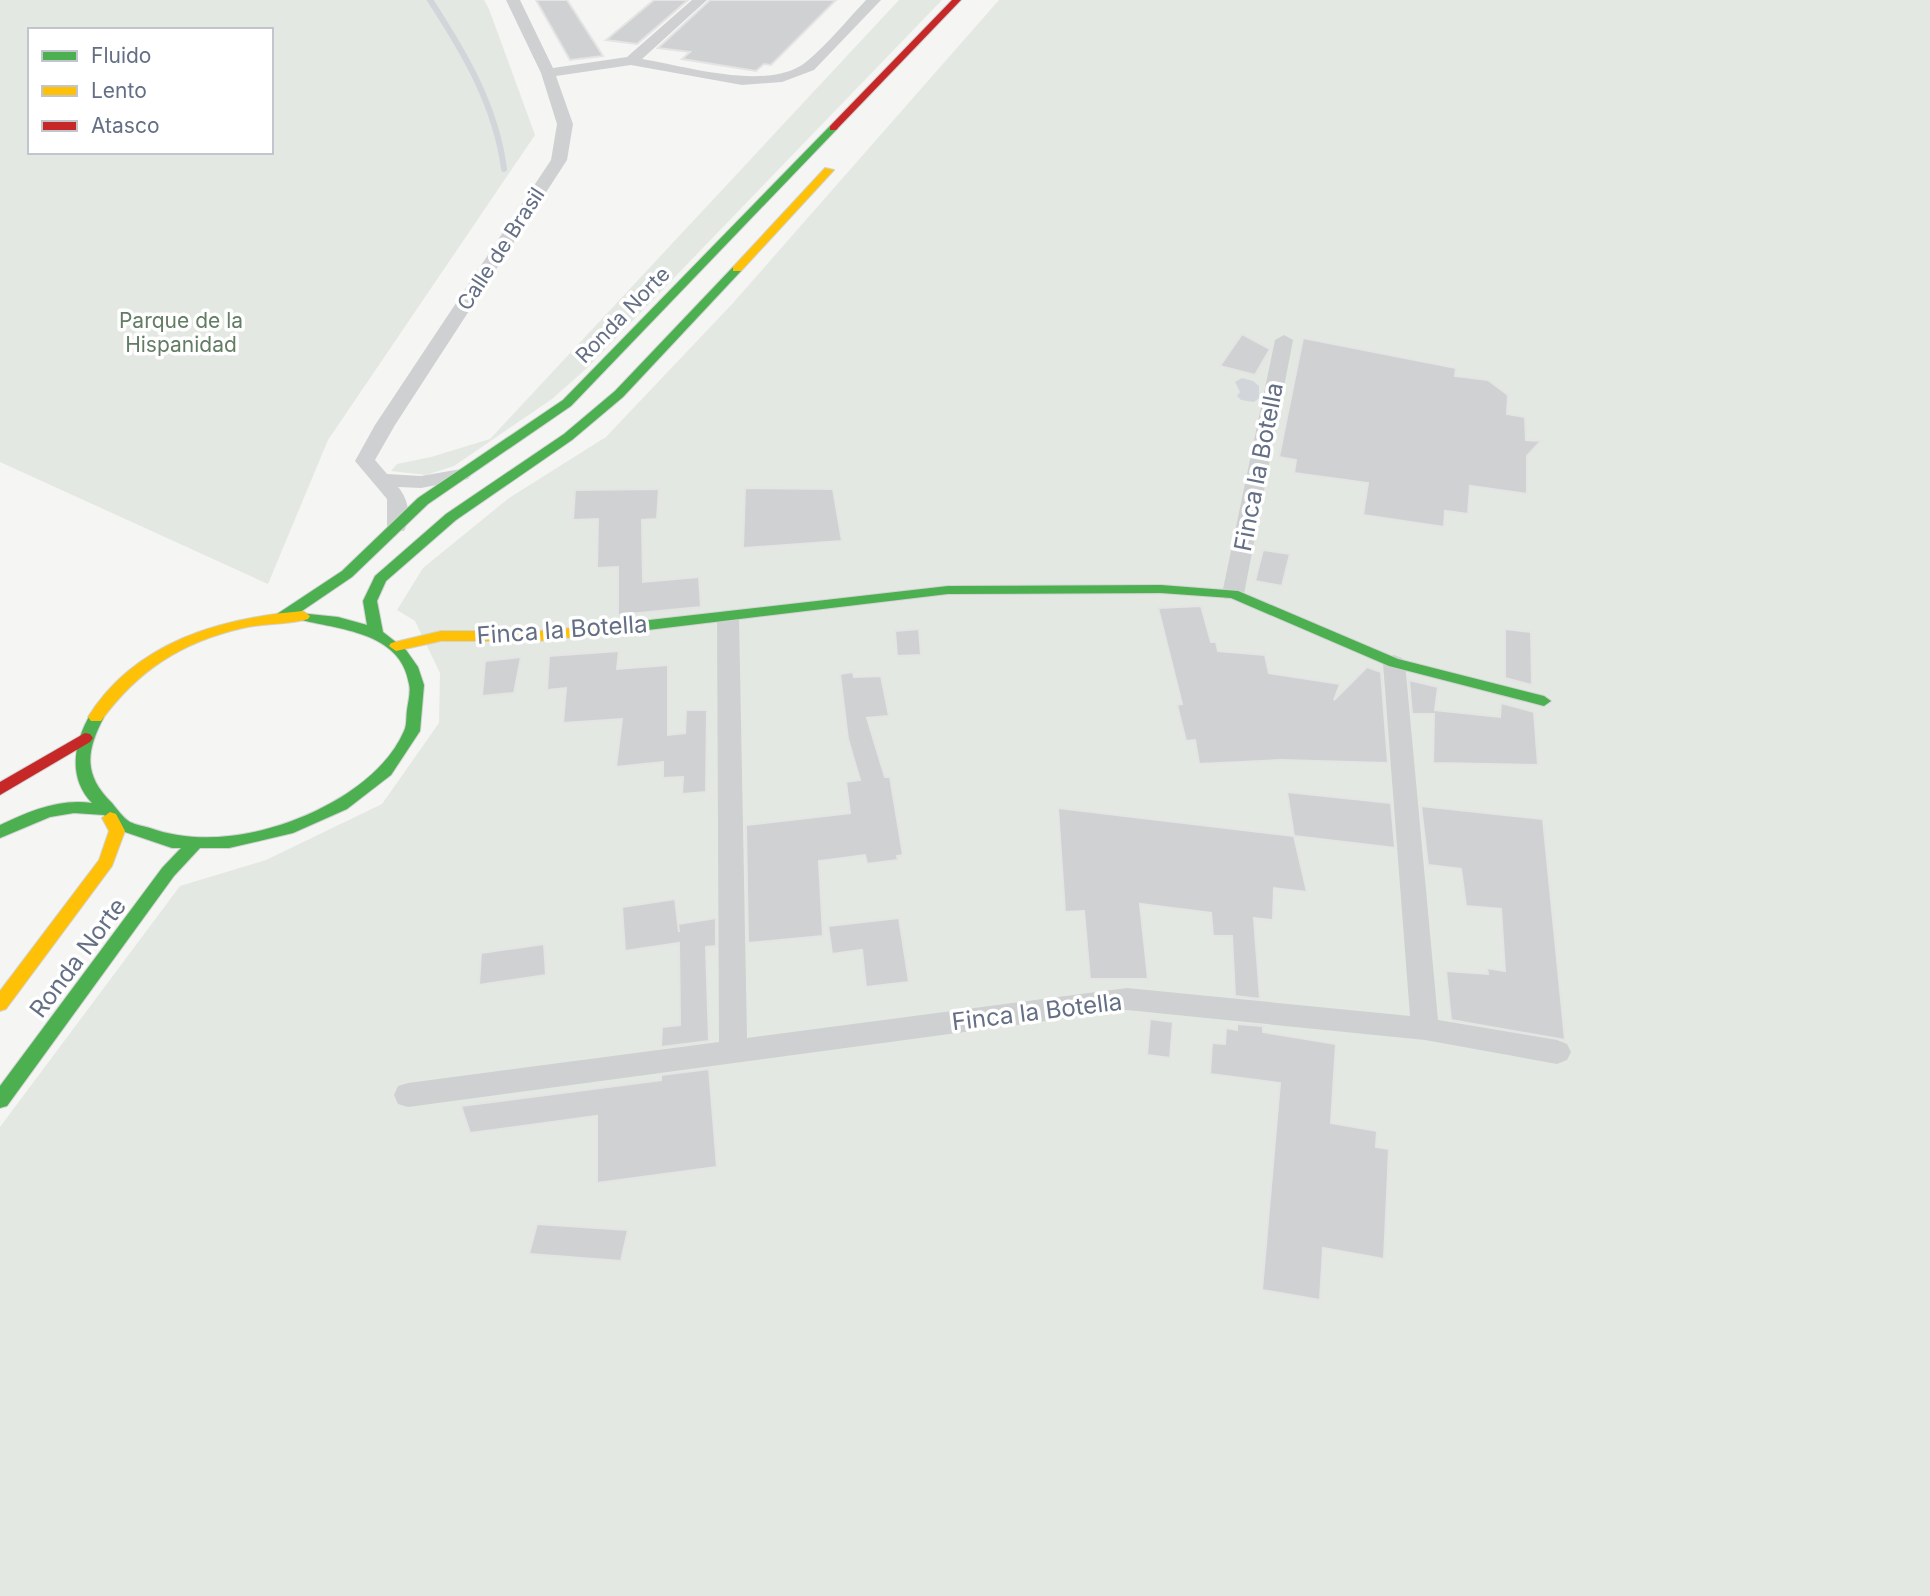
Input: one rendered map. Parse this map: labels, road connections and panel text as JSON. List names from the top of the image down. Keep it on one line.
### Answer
{"streets":{"main road":["Ronda Norte","Finca la Botella"],"street":["Calle de Brasil"]},"crossings":[["Ronda Norte","Finca la Botella"]],"parks":["Parque de la Hispanidad"],"legend":["Fluido","Lento","Atasco"]}
